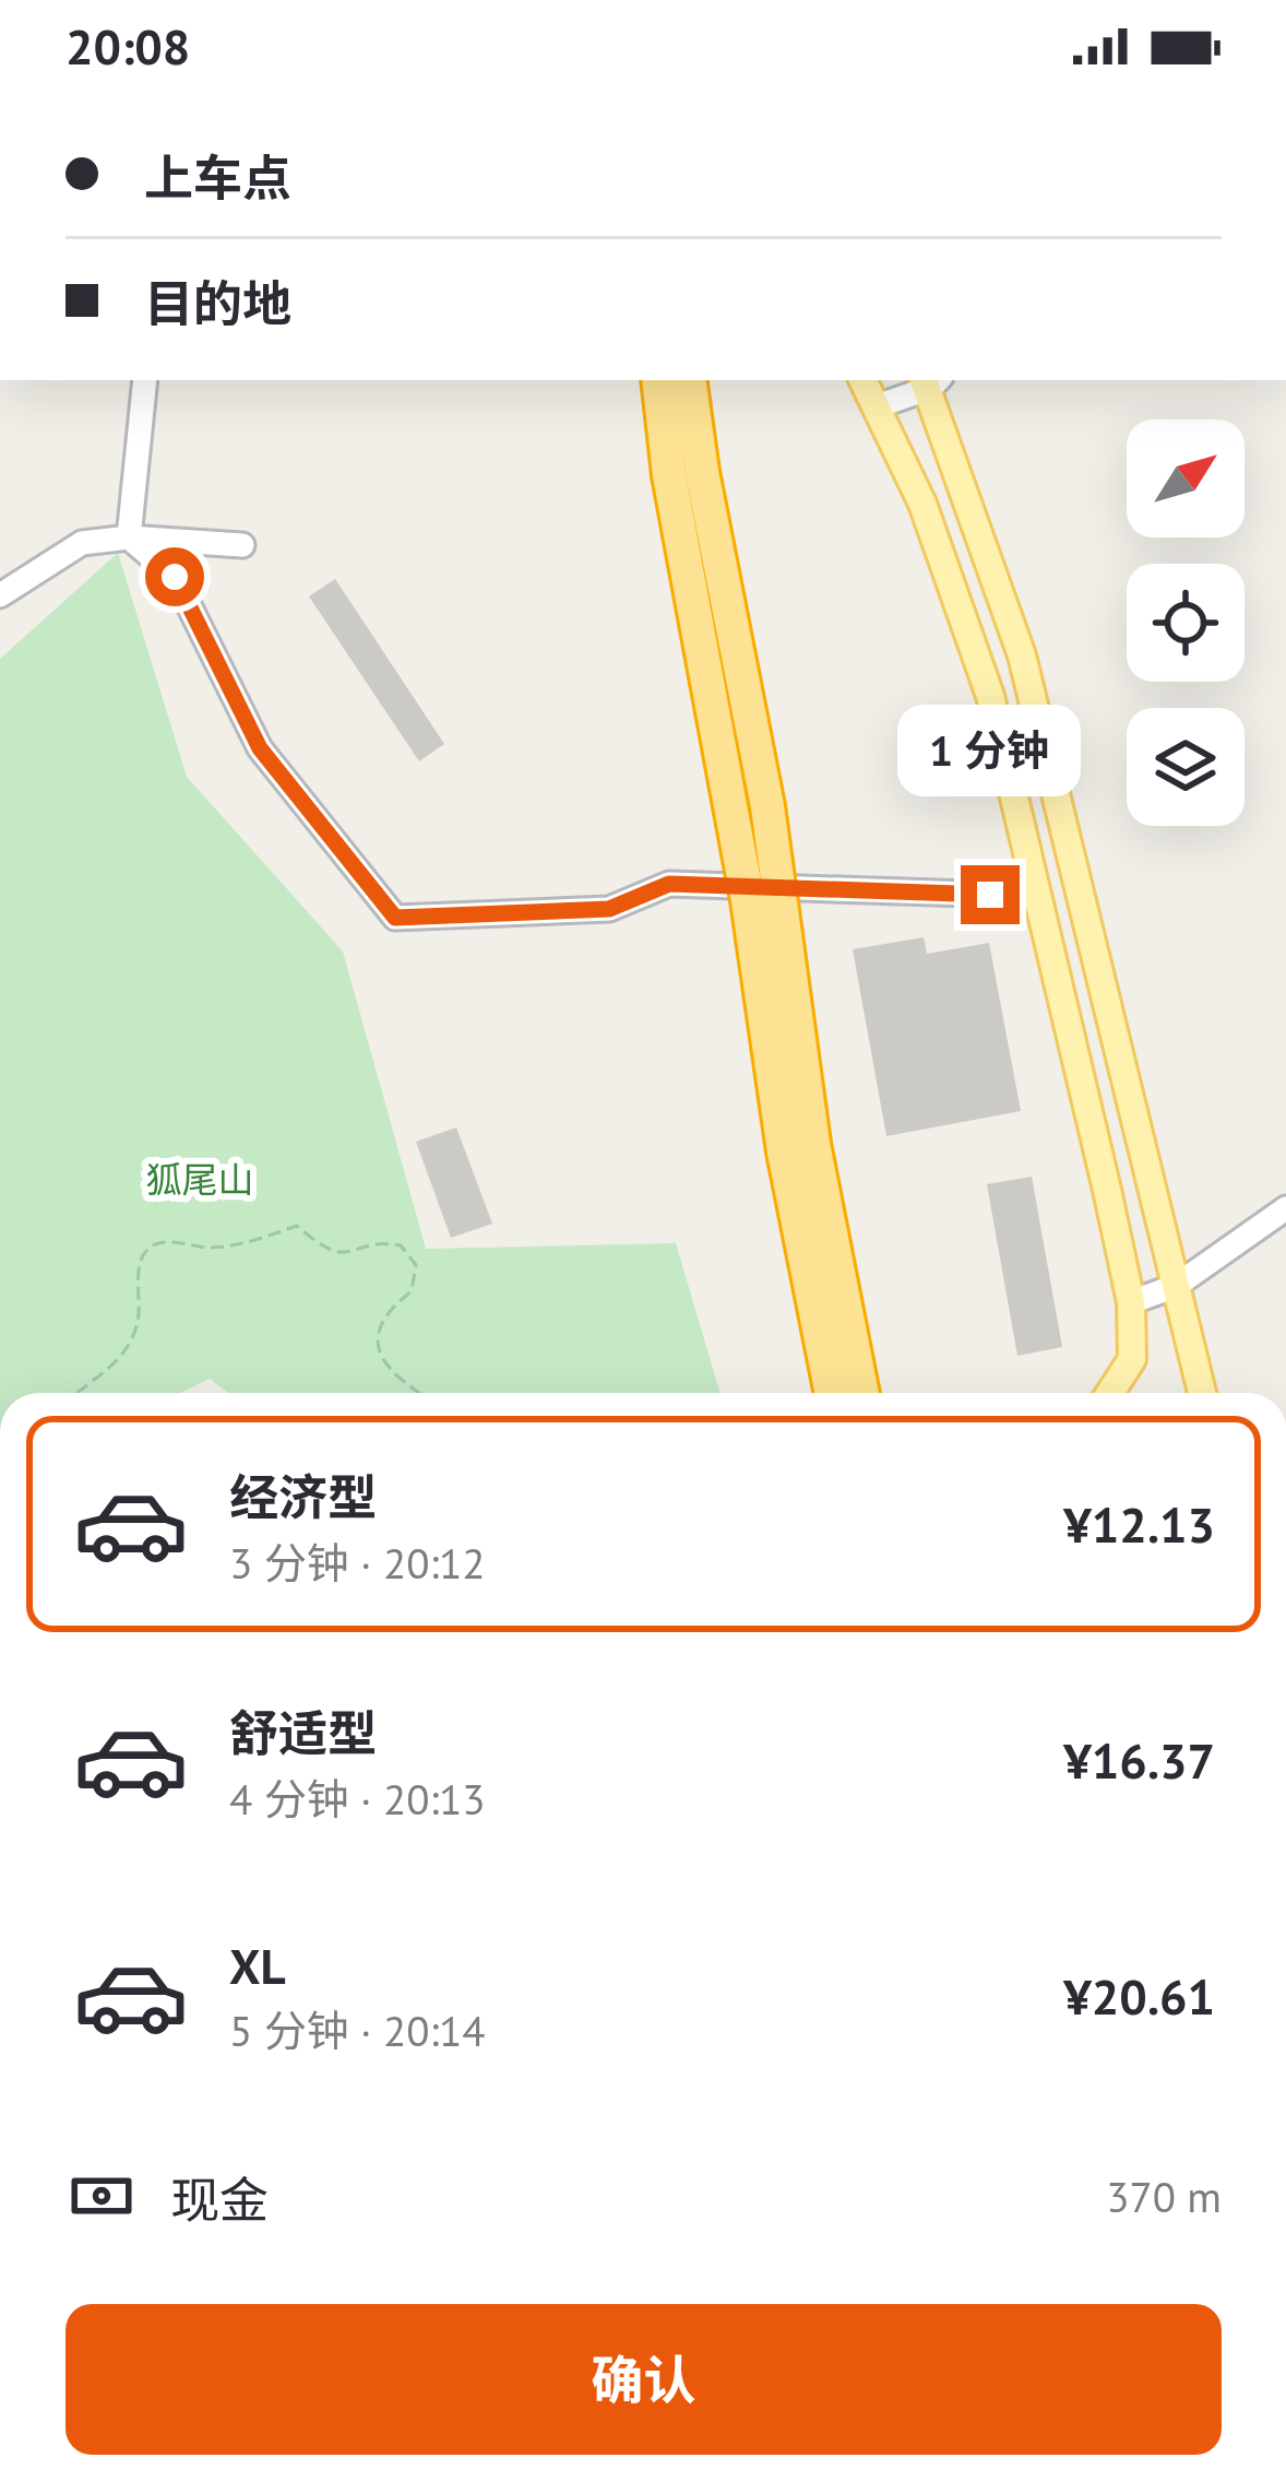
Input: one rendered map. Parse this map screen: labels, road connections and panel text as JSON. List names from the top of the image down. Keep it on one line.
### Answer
{"parks":["狐尾山"],"north":"top right","page":{"status":"20:08","banner":["上车点","目的地"],"bubble":"1 分钟","list":[{"name":"经济型","note":"3 分钟 · 20:12","value":"¥12.13"},{"name":"舒适型","note":"4 分钟 · 20:13","value":"¥16.37"},{"name":"XL","note":"5 分钟 · 20:14","value":"¥20.61"}],"pay":["现金","370 m"],"buttons":"确认"}}
